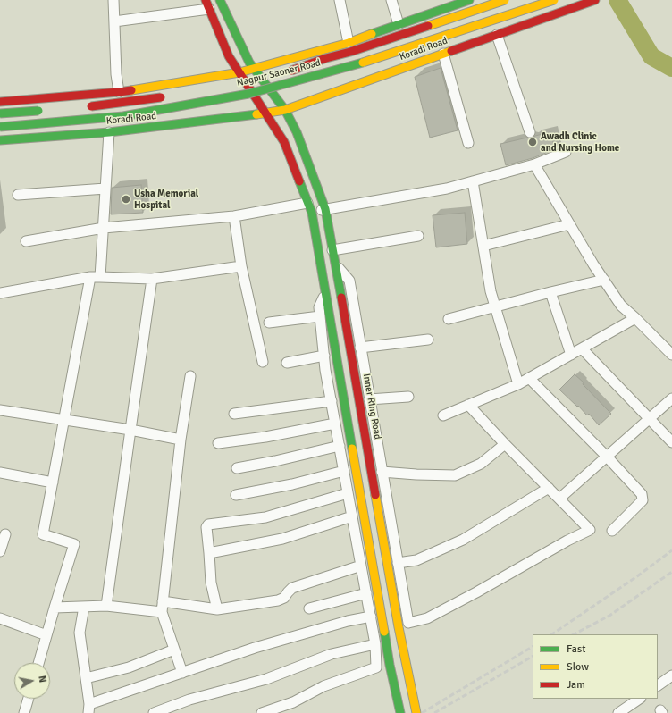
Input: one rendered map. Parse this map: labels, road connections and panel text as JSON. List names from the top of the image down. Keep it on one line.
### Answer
{"streets":{"main road":["Koradi Road","Nagpur Saoner Road","Inner Ring Road"]},"crossings":[["Koradi Road","Inner Ring Road"]],"places":["Awadh Clinic and Nursing Home","Usha Memorial Hospital"],"legend":["Fast","Slow","Jam"],"north":"right"}
